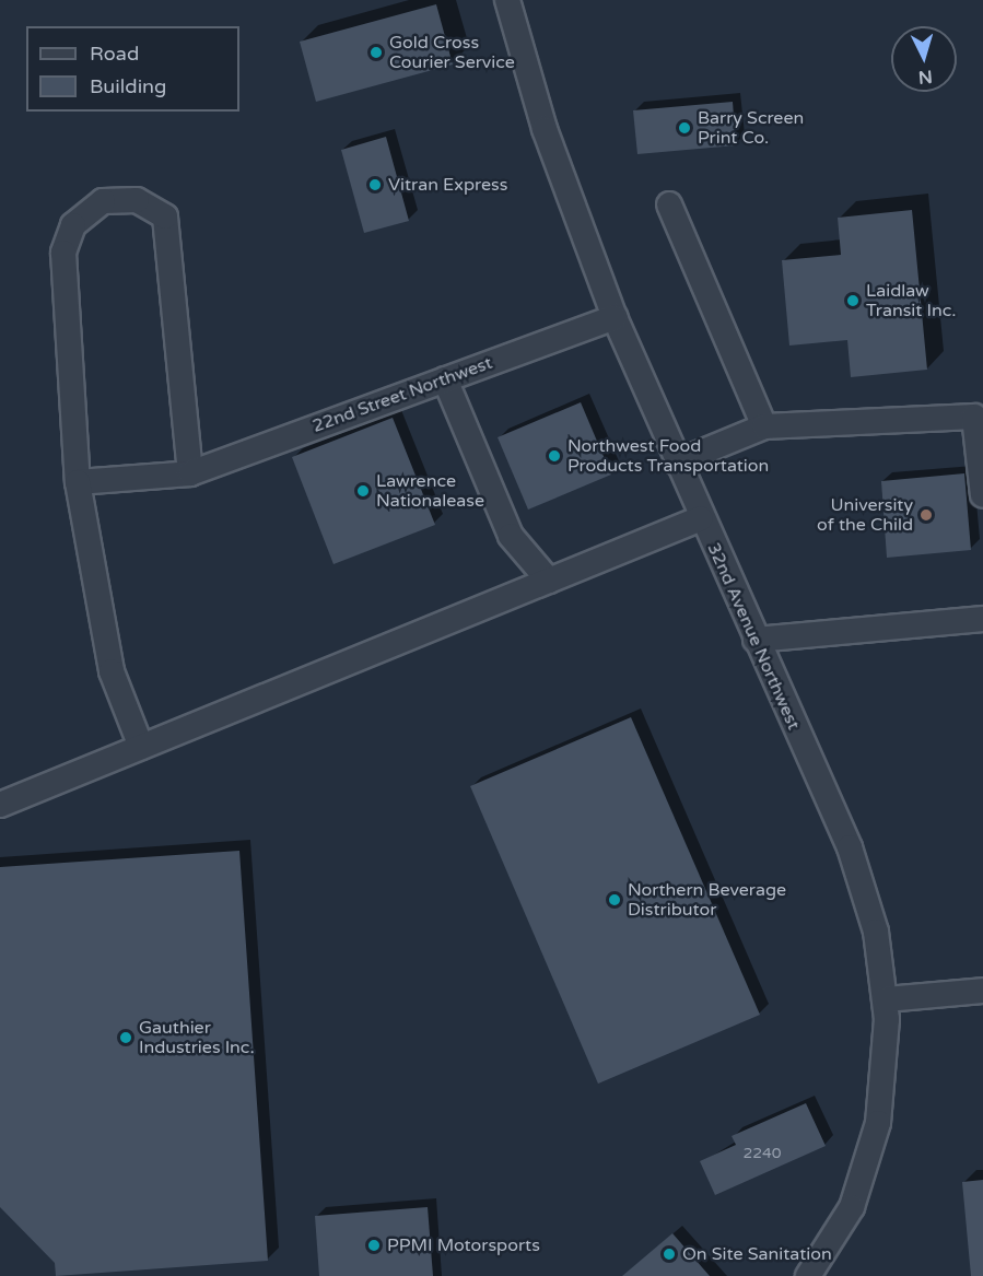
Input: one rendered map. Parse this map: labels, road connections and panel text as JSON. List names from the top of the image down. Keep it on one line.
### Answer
{"streets":{"street":["22nd Street Northwest","32nd Avenue Northwest"]},"crossings":[["22nd Street Northwest","32nd Avenue Northwest"]],"places":["Gold Cross Courier Service","Barry Screen Print Co.","Vitran Express","Laidlaw Transit Inc.","Northwest Food Products Transportation","Lawrence Nationalease","University of the Child","Northern Beverage Distributor","Gauthier Industries Inc.","PPMI Motorsports","On Site Sanitation"],"house_numbers":["2240"],"legend":["Road","Building"],"north":"bottom"}
